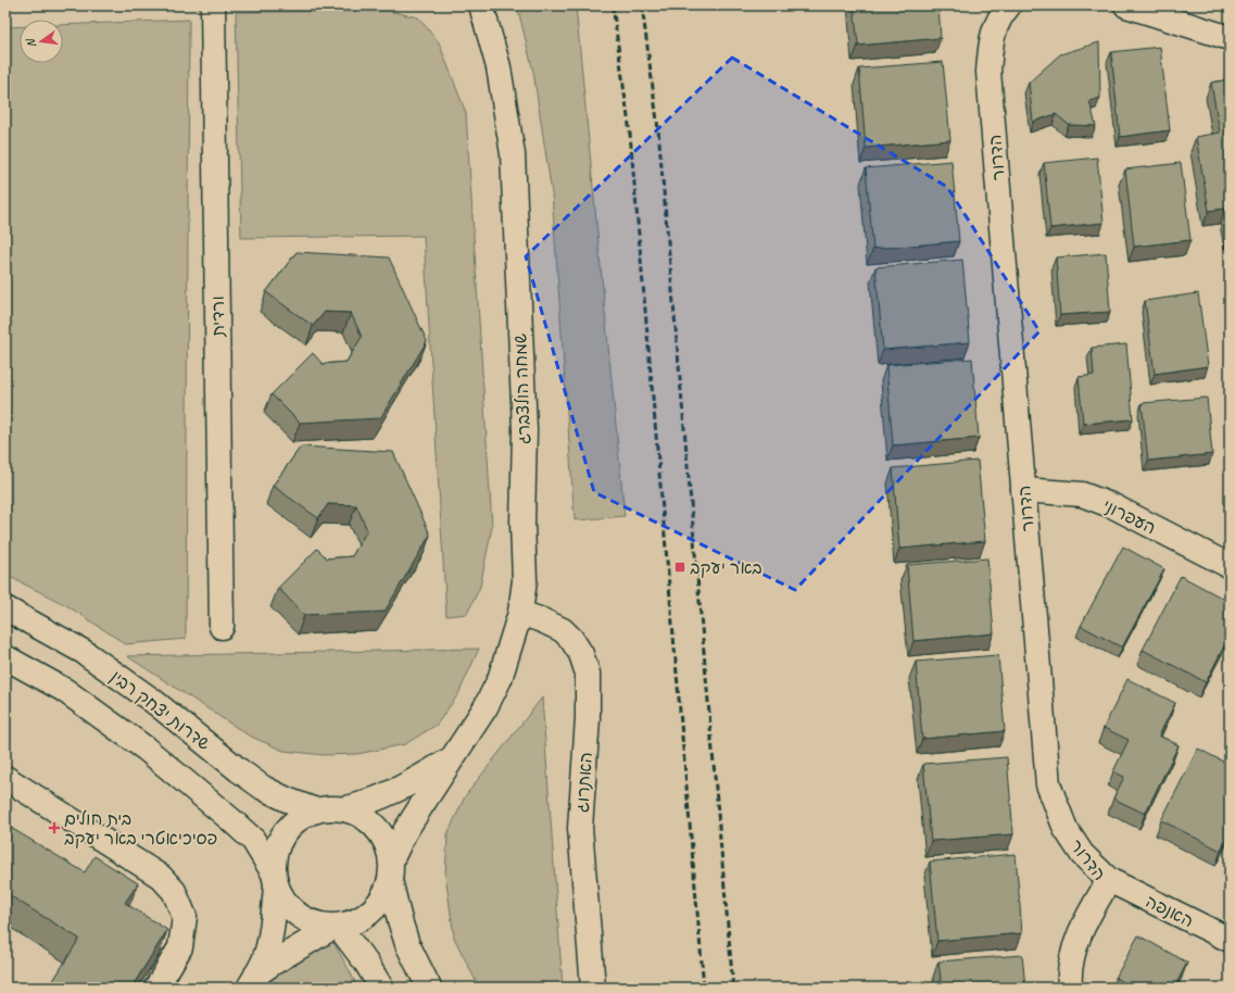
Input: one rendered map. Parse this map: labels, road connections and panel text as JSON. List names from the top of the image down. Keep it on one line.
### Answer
{"streets":{"street":["הדרור","ורדית","שמחה הולצברג","העפרוני","שדרות יצחק רבין","האתרוג","האנפה"]},"crossings":[["הדרור","העפרוני"],["הדרור","האנפה"],["שמחה הולצברג","שדרות יצחק רבין"],["שמחה הולצברג","האתרוג"]],"places":{"transit":["באר יעקב"],"health":["בית חולים פסיכיאטרי באר יעקב"]},"north":"left"}
